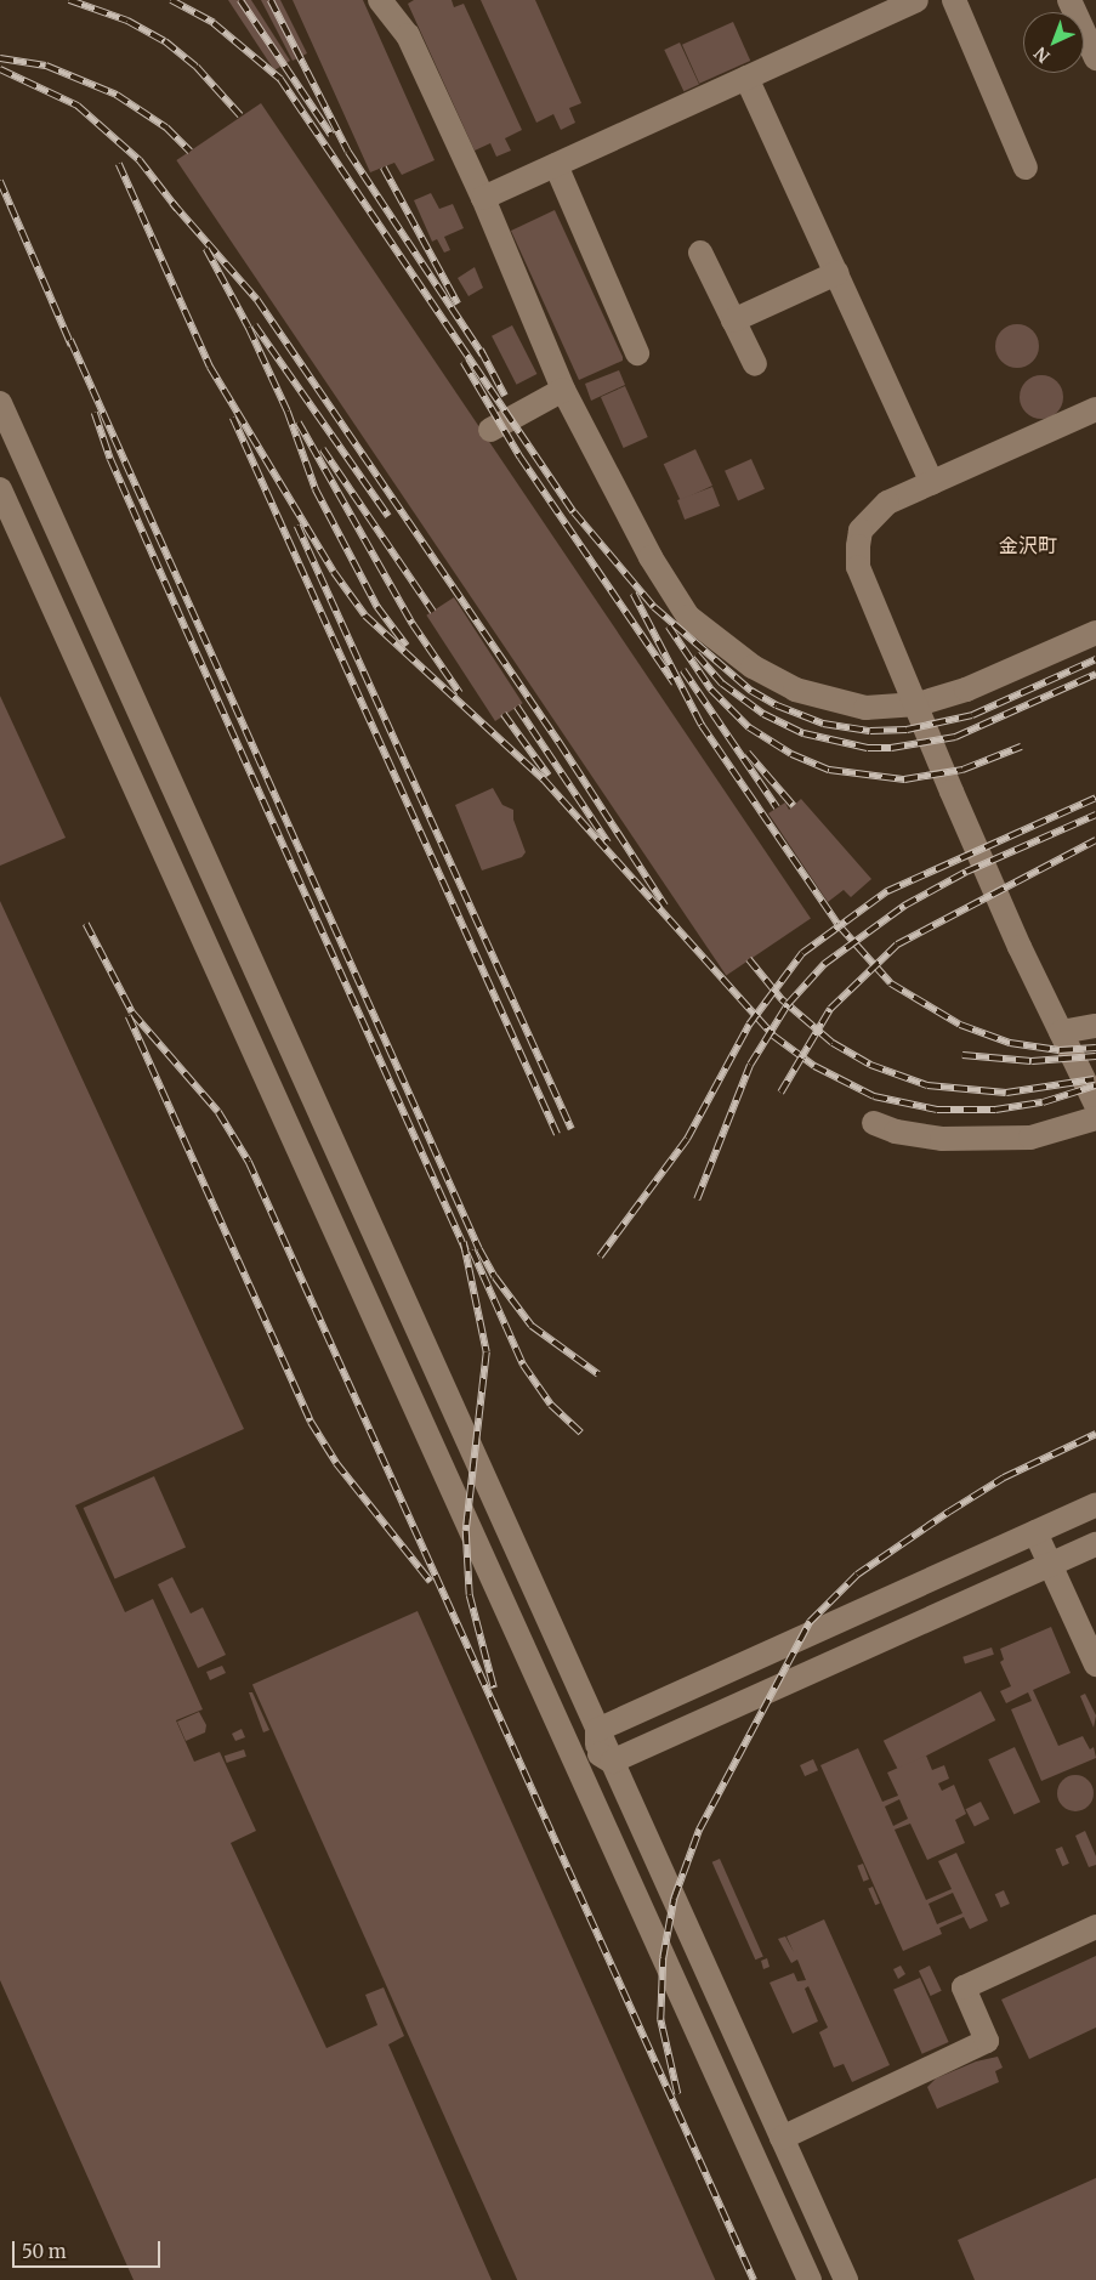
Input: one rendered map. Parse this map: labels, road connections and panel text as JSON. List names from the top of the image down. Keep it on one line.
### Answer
{"districts":["金沢町"],"scale_bar":"50 m","north":"bottom left"}
